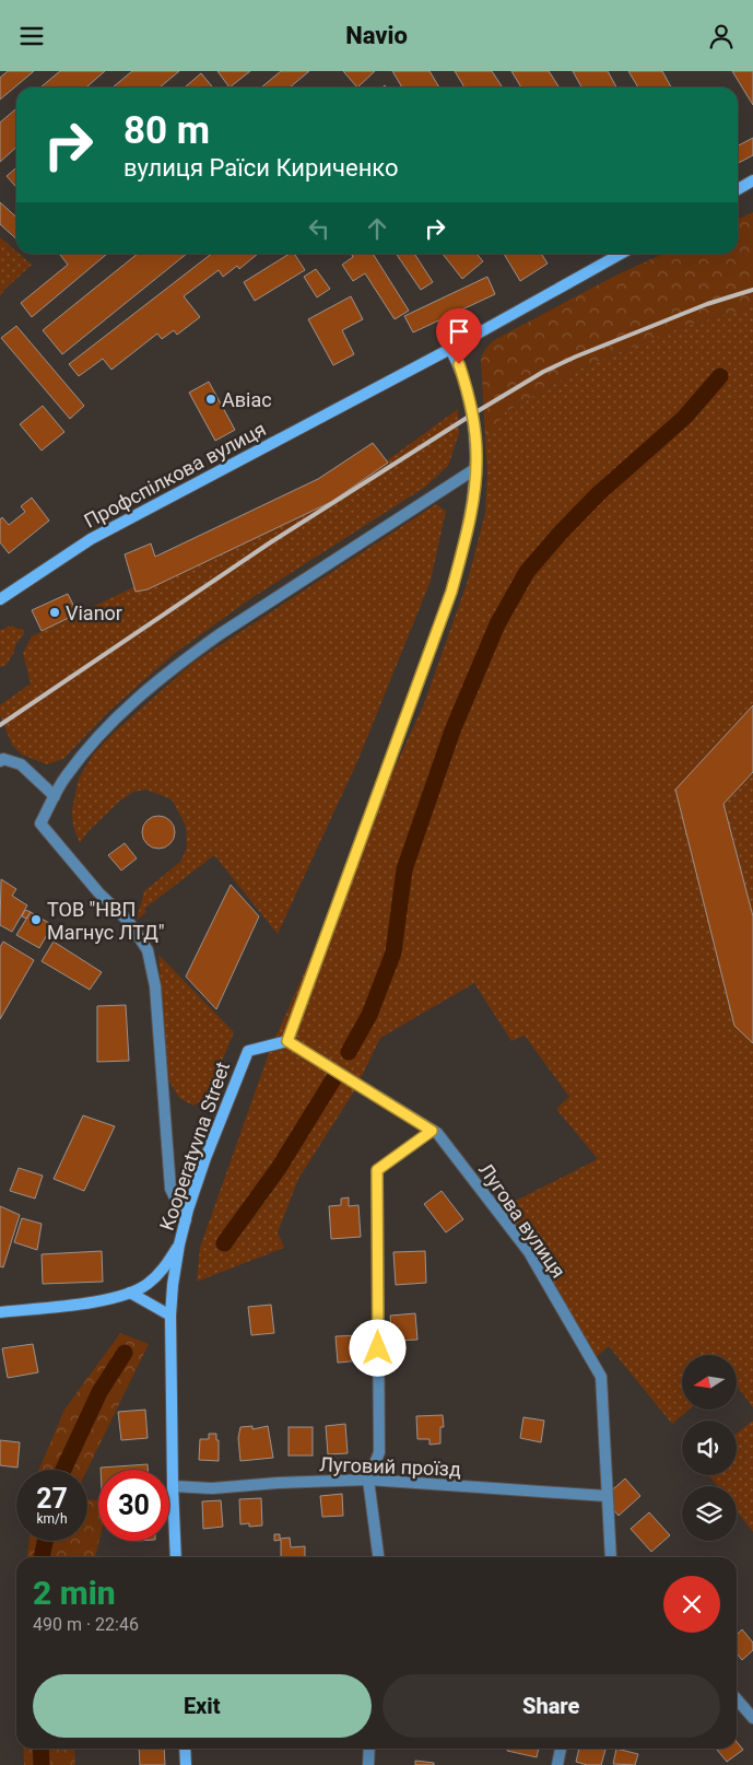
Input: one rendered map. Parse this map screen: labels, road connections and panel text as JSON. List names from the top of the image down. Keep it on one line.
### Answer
{"streets":{"street":["Профспілкова вулиця","Kooperatyvna Street","Лугова вулиця","Луговий проїзд"]},"crossings":[["Kooperatyvna Street","Лугова вулиця"],["Kooperatyvna Street","Луговий проїзд"],["Лугова вулиця","Луговий проїзд"]],"places":["Авіас","Vianor","ТОВ \"НВП Магнус ЛТД\""],"north":"left","page":{"header":"Navio","turn":["80 m","вулиця Раїси Кириченко"],"speed":"27 km/h","limit":"30","heading":["2 min","490 m · 22:46"],"buttons":["Exit","Share"]}}
